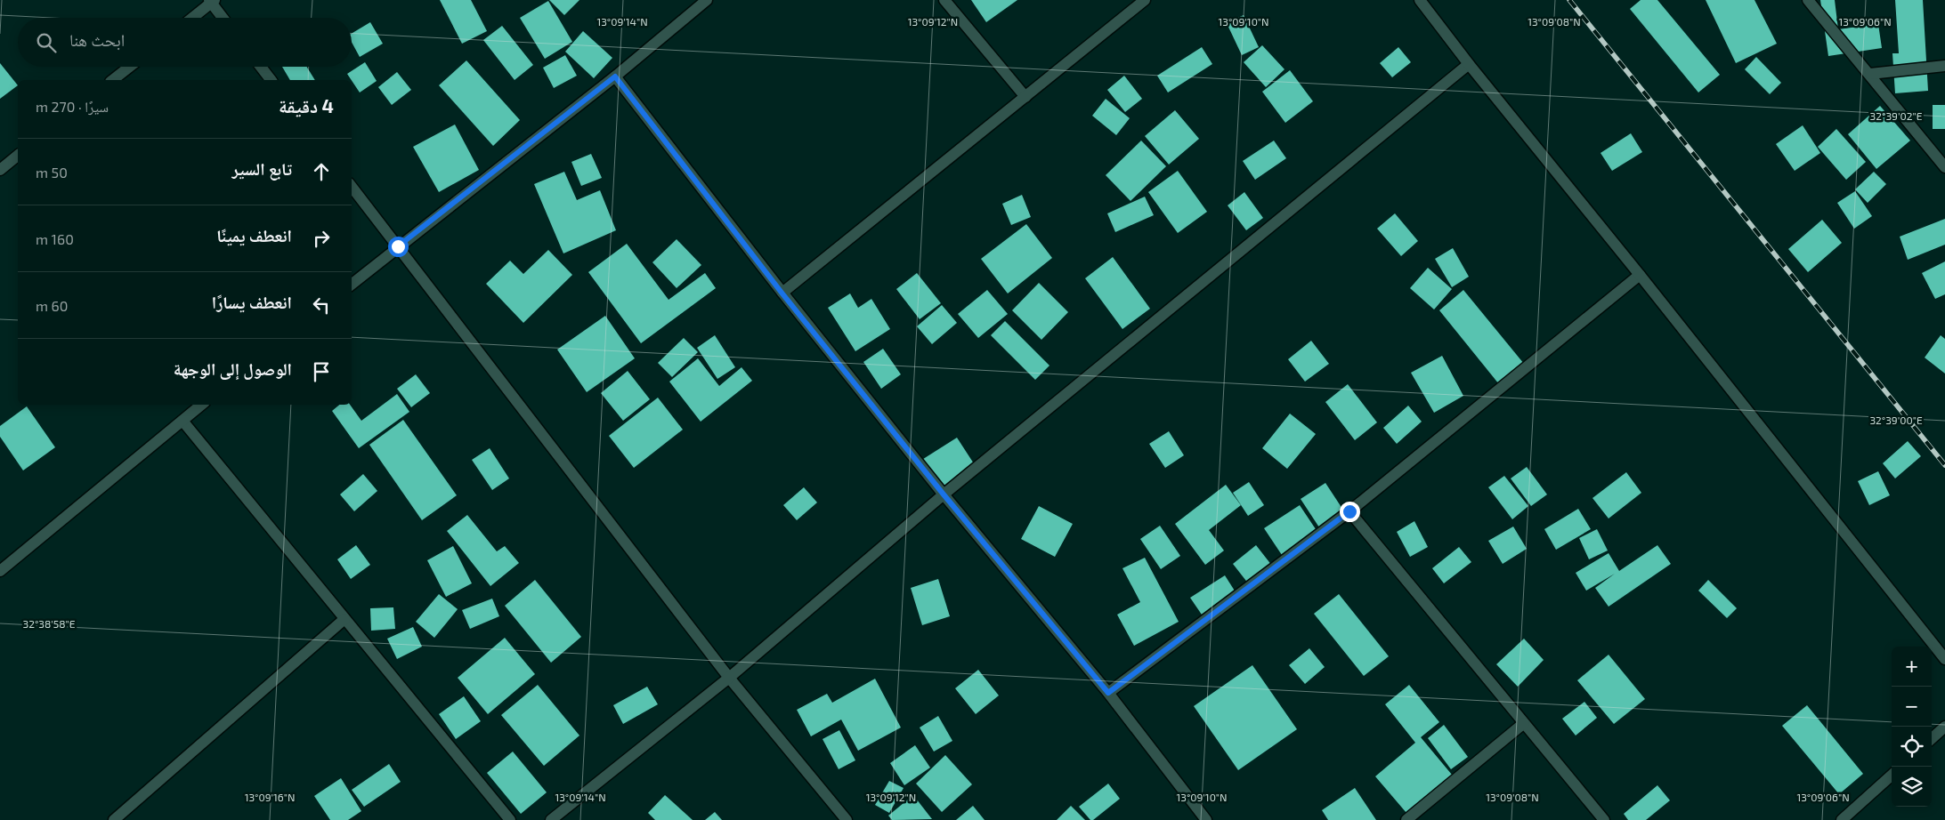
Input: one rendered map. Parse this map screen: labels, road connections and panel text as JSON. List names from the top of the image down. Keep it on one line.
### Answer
{"page":{"search":"ابحث هنا","heading":["4 دقيقة","سيرًا · 270 m"],"list":[["تابع السير","50 m"],["انعطف يمينًا","160 m"],["انعطف يسارًا","60 m"],"الوصول إلى الوجهة"],"map_buttons":["+","−"]},"coordinates":["13°09'14\"N","13°09'12\"N","13°09'10\"N","13°09'08\"N","13°09'06\"N","32°39'02\"E","32°39'00\"E","32°38'58\"E","13°09'16\"N"]}
